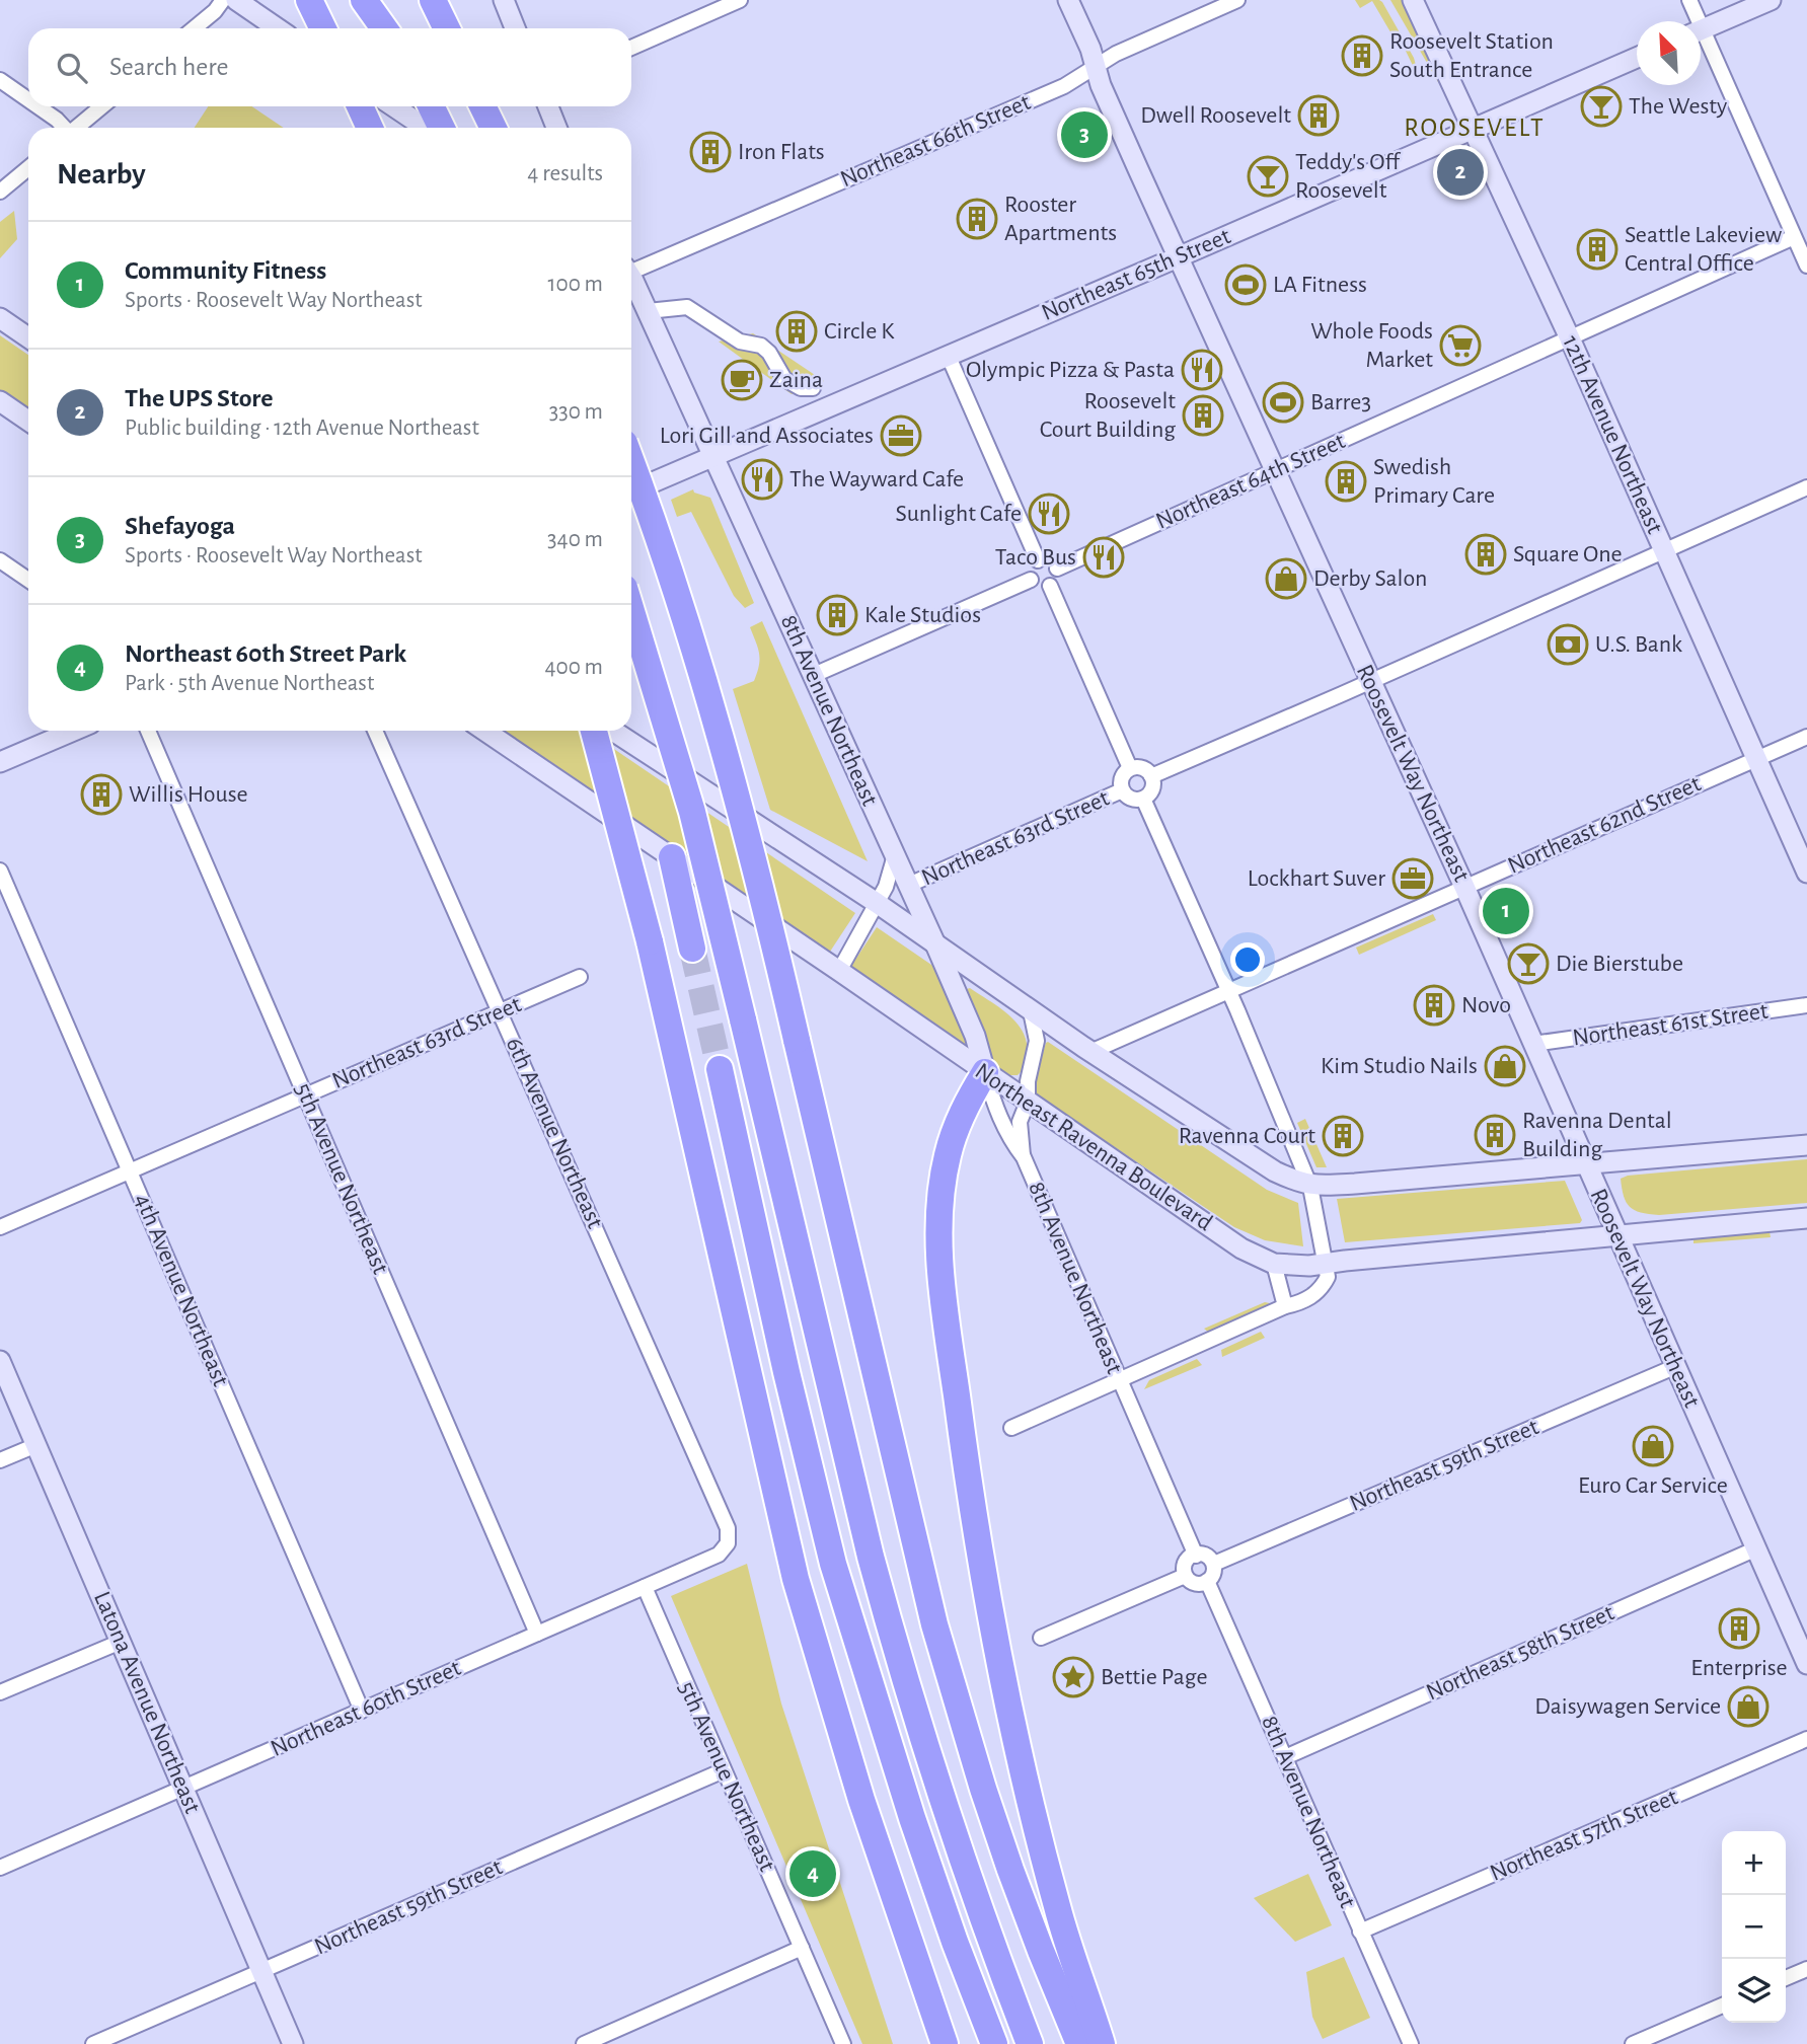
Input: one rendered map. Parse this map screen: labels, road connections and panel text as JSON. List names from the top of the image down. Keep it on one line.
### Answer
{"streets":{"main road":["Northeast 65th Street","12th Avenue Northeast","8th Avenue Northeast","Roosevelt Way Northeast","Northeast Ravenna Boulevard","Latona Avenue Northeast"],"street":["Northeast 66th Street","Northeast 64th Street","Northeast 62nd Street","Northeast 63rd Street","Northeast 61st Street","6th Avenue Northeast","5th Avenue Northeast","4th Avenue Northeast","Northeast 59th Street","Northeast 58th Street","Northeast 60th Street","Northeast 57th Street"]},"crossings":[["Northeast 66th Street","Roosevelt Way Northeast"],["Northeast 65th Street","12th Avenue Northeast"],["Northeast 65th Street","8th Avenue Northeast"],["Northeast 65th Street","Roosevelt Way Northeast"],["12th Avenue Northeast","Northeast 64th Street"],["12th Avenue Northeast","Northeast 62nd Street"],["Northeast 64th Street","Roosevelt Way Northeast"],["8th Avenue Northeast","Northeast 63rd Street"],["8th Avenue Northeast","Northeast Ravenna Boulevard"],["8th Avenue Northeast","Northeast 59th Street"],["8th Avenue Northeast","Northeast 58th Street"],["8th Avenue Northeast","Northeast 57th Street"],["Roosevelt Way Northeast","Northeast 62nd Street"],["Roosevelt Way Northeast","Northeast 61st Street"],["Roosevelt Way Northeast","Northeast Ravenna Boulevard"],["Roosevelt Way Northeast","Northeast 59th Street"],["Roosevelt Way Northeast","Northeast 58th Street"],["Northeast 63rd Street","6th Avenue Northeast"],["Northeast 63rd Street","Northeast Ravenna Boulevard"],["Northeast 63rd Street","5th Avenue Northeast"],["Northeast 63rd Street","4th Avenue Northeast"],["6th Avenue Northeast","Northeast 60th Street"],["5th Avenue Northeast","Northeast 59th Street"],["5th Avenue Northeast","Northeast 60th Street"],["4th Avenue Northeast","Northeast 60th Street"],["Northeast 59th Street","Latona Avenue Northeast"],["Latona Avenue Northeast","Northeast 60th Street"]],"districts":["ROOSEVELT"],"places":{"building":["Roosevelt Station South Entrance","Dwell Roosevelt","Iron Flats","Rooster Apartments","Seattle Lakeview Central Office","Circle K","Roosevelt Court Building","Swedish Primary Care","Square One","Kale Studios","Willis House","Novo","Ravenna Dental Building","Ravenna Court","Enterprise"],"bar":["The Westy","Teddy's Off Roosevelt","Die Bierstube"],"sports":["LA Fitness","Barre3"],"supermarket":["Whole Foods Market"],"restaurant":["Olympic Pizza & Pasta","The Wayward Cafe","Sunlight Cafe","Taco Bus"],"cafe":["Zaina"],"office":["Lori Gill and Associates","Lockhart Suver"],"shop":["Derby Salon","Kim Studio Nails","Euro Car Service","Daisywagen Service"],"bank":["U.S. Bank"],"place":["Bettie Page"]},"north":"top left","page":{"search":"Search here","pins":["3","2","1","4"],"heading":["Nearby","4 results"],"list":[{"mark":"1","name":"Community Fitness","note":"Sports · Roosevelt Way Northeast","value":"100 m"},{"mark":"2","name":"The UPS Store","note":"Public building · 12th Avenue Northeast","value":"330 m"},{"mark":"3","name":"Shefayoga","note":"Sports · Roosevelt Way Northeast","value":"340 m"},{"mark":"4","name":"Northeast 60th Street Park","note":"Park · 5th Avenue Northeast","value":"400 m"}],"map_buttons":["+","−"]}}
